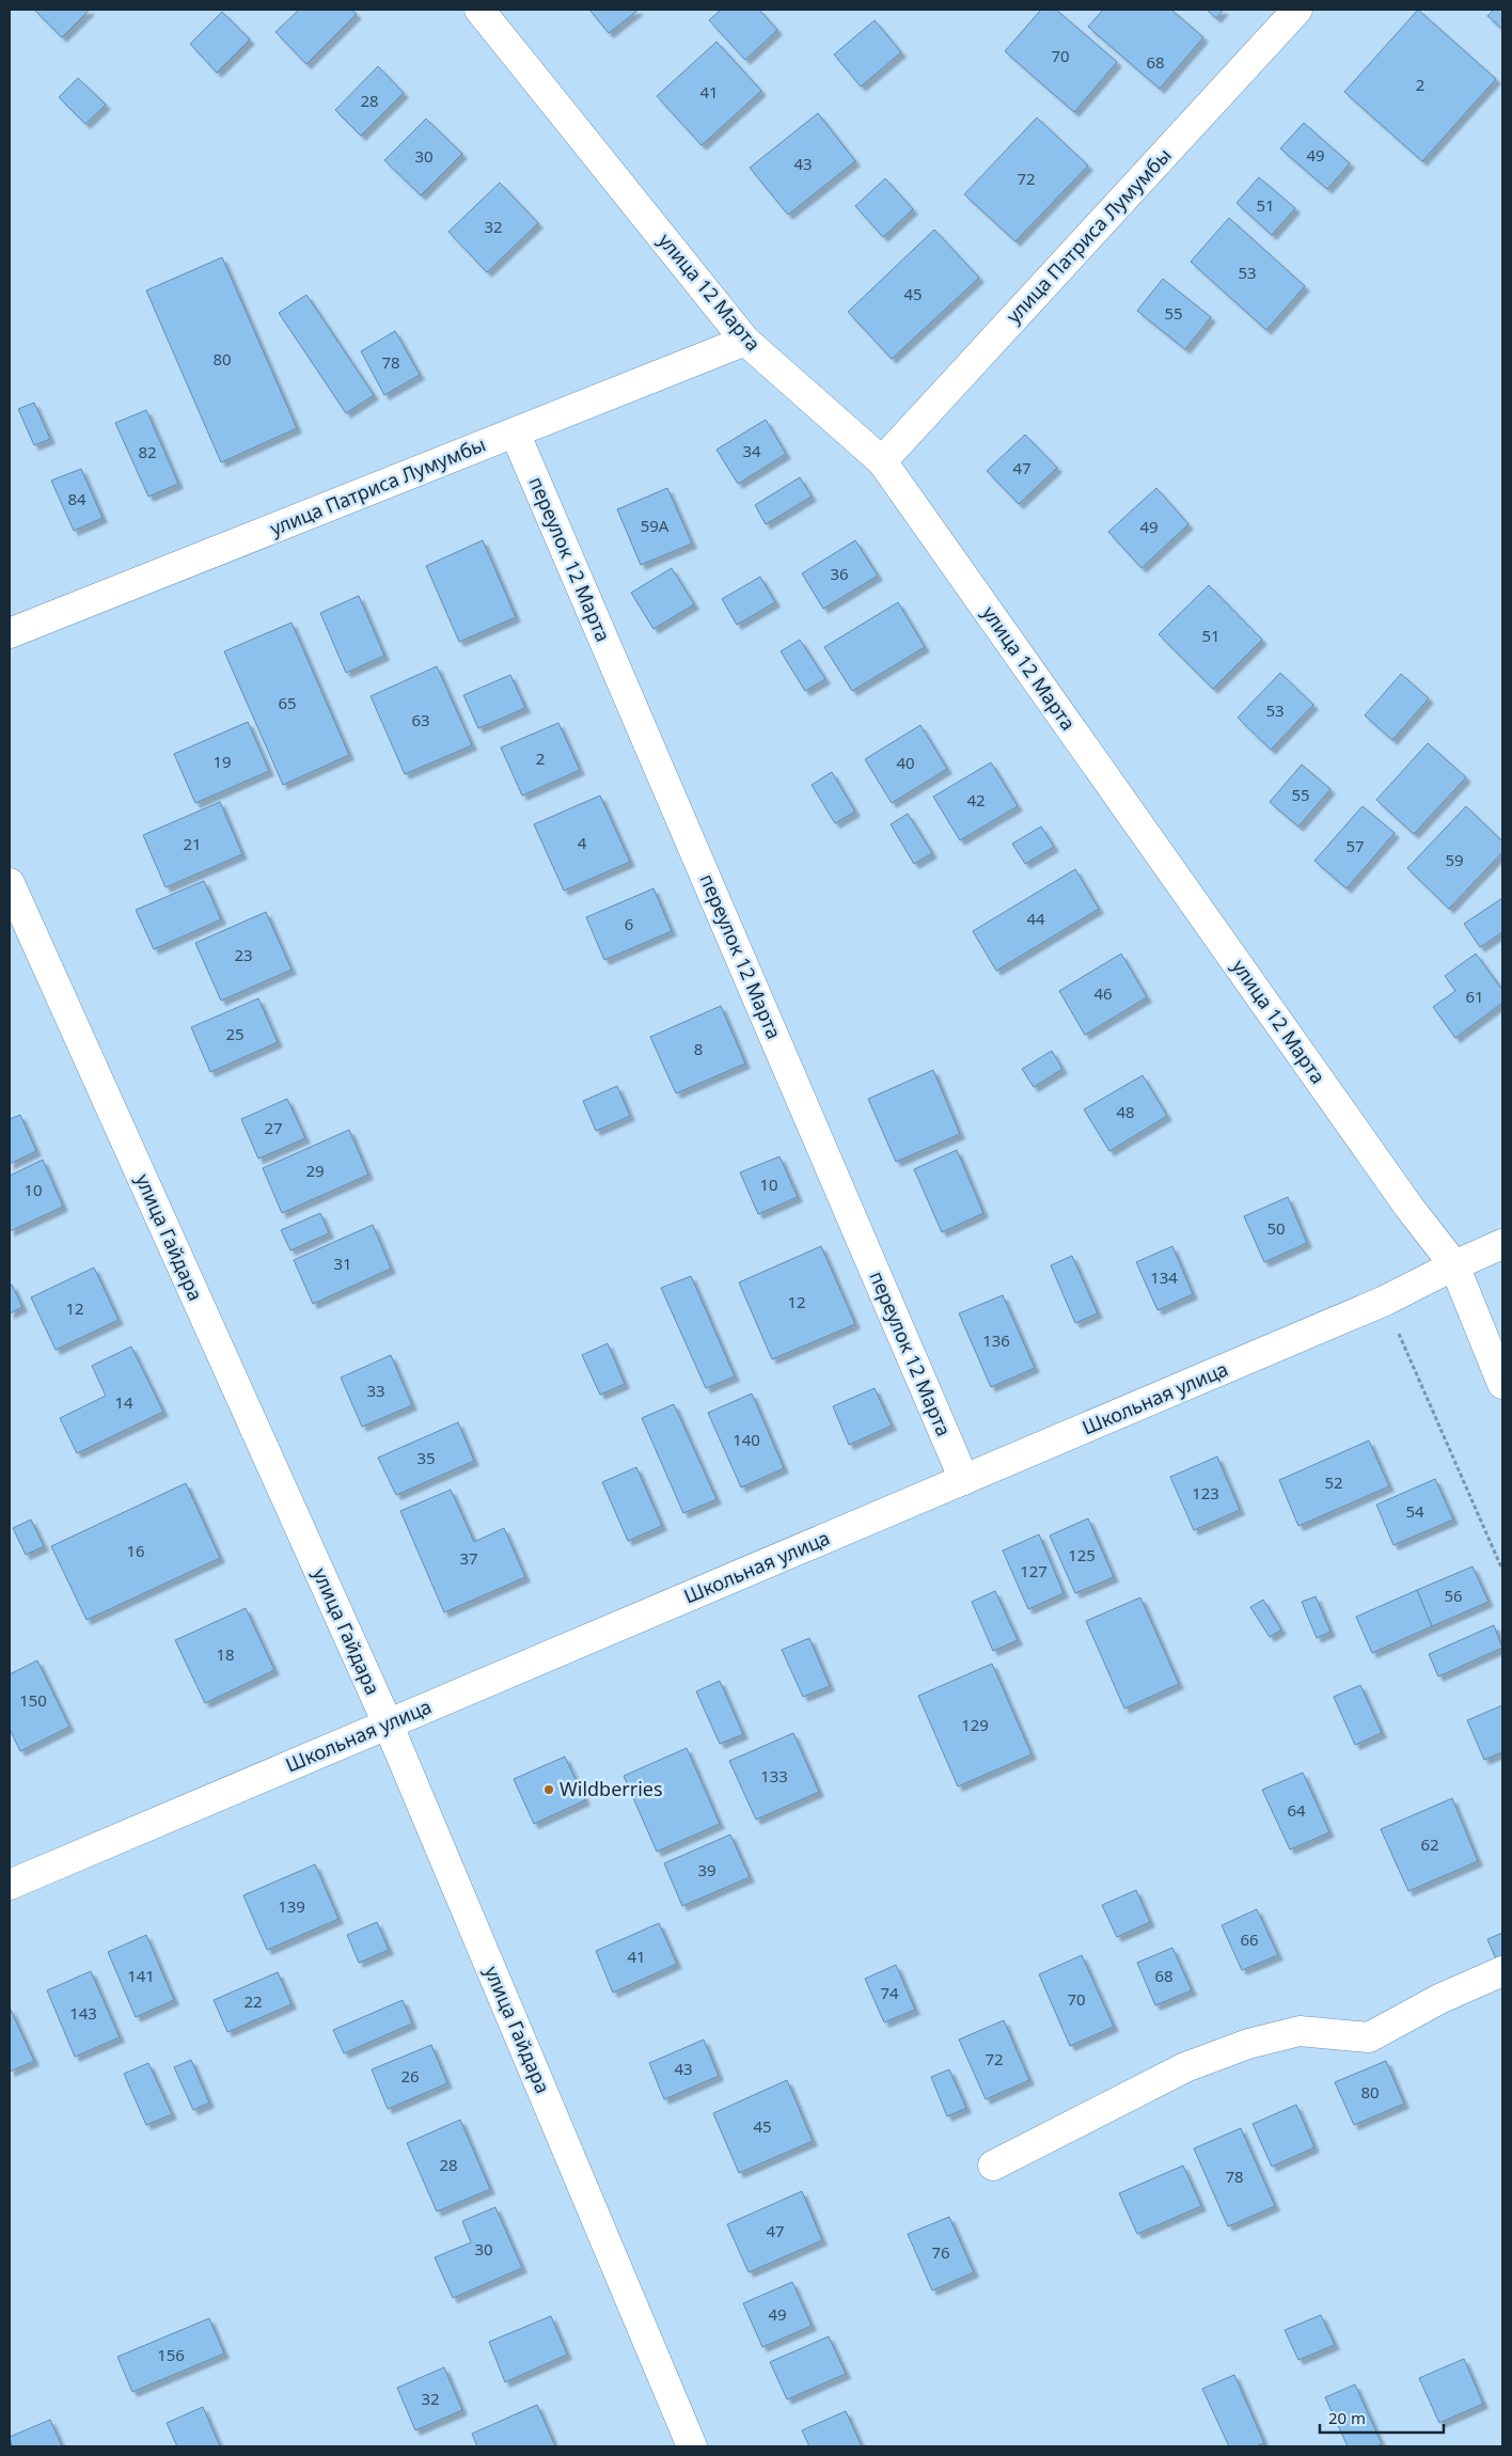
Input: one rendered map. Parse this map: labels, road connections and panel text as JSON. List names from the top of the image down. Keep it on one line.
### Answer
{"streets":{"street":["улица Патриса Лумумбы","улица 12 Марта","переулок 12 Марта","улица Гайдара","Школьная улица"]},"crossings":[["улица Патриса Лумумбы","улица 12 Марта"],["улица Патриса Лумумбы","переулок 12 Марта"],["улица 12 Марта","Школьная улица"],["переулок 12 Марта","Школьная улица"],["улица Гайдара","Школьная улица"]],"places":["Wildberries"],"house_numbers":["70","68","2","41","28","49","30","43","72","51","32","53","45","55","80","78","34","82","47","84","59А","49","36","51","65","53","63","2","19","40","55","42","4","21","57","59","44","6","23","46","61","25","8","48","27","29","10","10","50","31","134","12","12","136","33","14","140","35","52","123","54","16","125","37","127","56","18","150","129","133","64","62","39","139","66","41","141","68","74","70","22","143","72","43","26","80","45","28","78","47","30","76","49","156","32"],"scale_bar":"20 m"}
